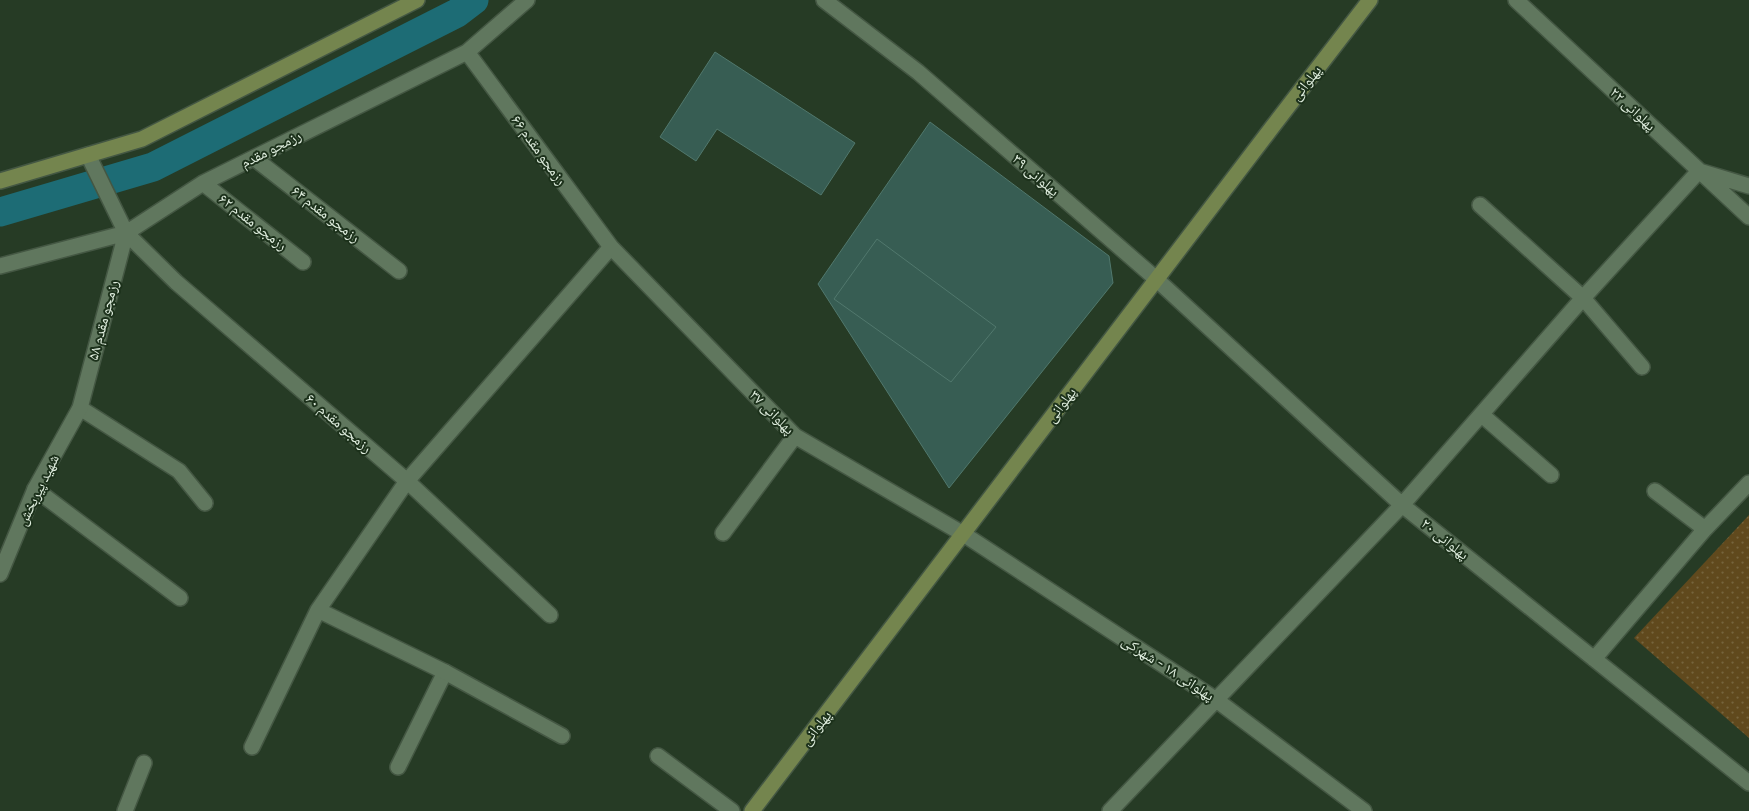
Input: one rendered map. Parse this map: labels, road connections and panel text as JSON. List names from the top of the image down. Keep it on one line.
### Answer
{"streets":{"street":["پهلوانی","پهلوانی ۲۲","رزمجو مقدم","رزمجو مقدم ۶۶","پهلوانی ۳۹","رزمجو مقدم ۶۴","رزمجو مقدم ۶۲","رزمجو مقدم ۵۸","پهلوانی ۳۷","رزمجو مقدم ۶۰","شهید پیربخش","پهلوانی ۲۰","پهلوانی ۱۸ - شهرکی"]},"crossings":[["پهلوانی","پهلوانی ۳۹"],["پهلوانی","پهلوانی ۳۷"],["پهلوانی","پهلوانی ۲۰"],["پهلوانی","پهلوانی ۱۸ - شهرکی"],["رزمجو مقدم","رزمجو مقدم ۶۶"],["رزمجو مقدم","رزمجو مقدم ۶۴"],["رزمجو مقدم","رزمجو مقدم ۶۲"],["رزمجو مقدم","رزمجو مقدم ۵۸"],["رزمجو مقدم","رزمجو مقدم ۶۰"],["رزمجو مقدم ۶۶","پهلوانی ۳۷"],["پهلوانی ۳۹","پهلوانی ۲۰"],["رزمجو مقدم ۵۸","رزمجو مقدم ۶۰"],["رزمجو مقدم ۵۸","شهید پیربخش"],["پهلوانی ۳۷","پهلوانی ۱۸ - شهرکی"]]}
